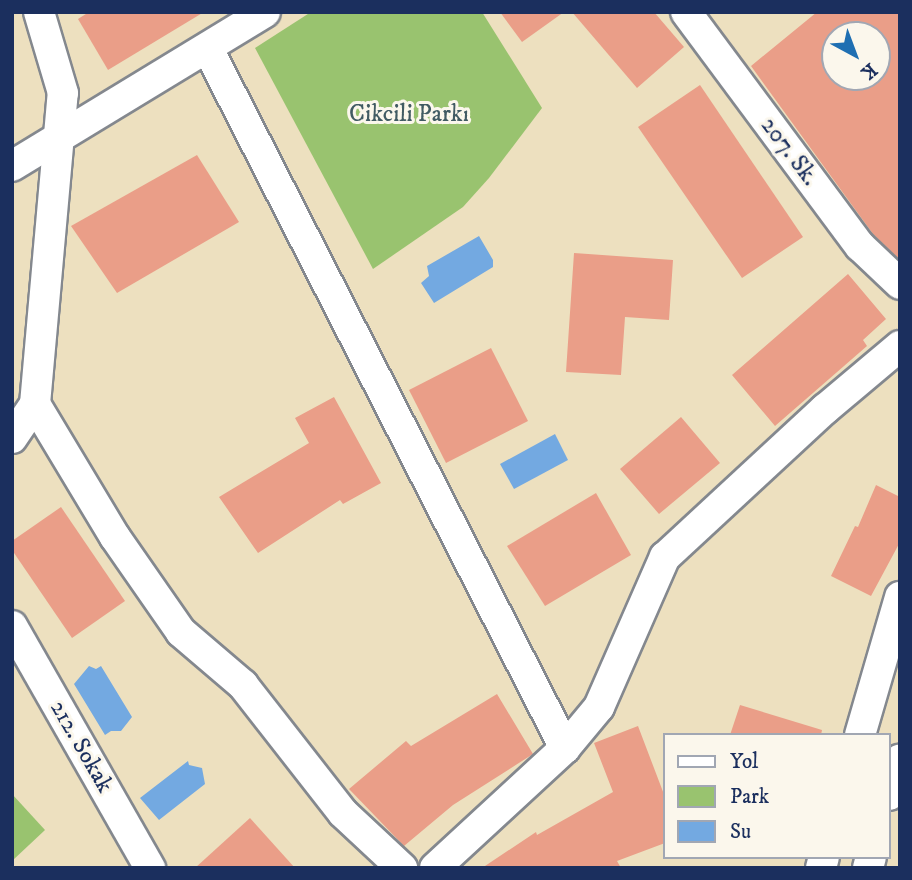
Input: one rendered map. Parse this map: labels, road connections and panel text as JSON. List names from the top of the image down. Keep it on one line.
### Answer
{"streets":{"street":["207. Sk.","212. Sokak"]},"parks":["Cikcili Parkı"],"legend":["Yol","Park","Su"],"north":"bottom right"}
